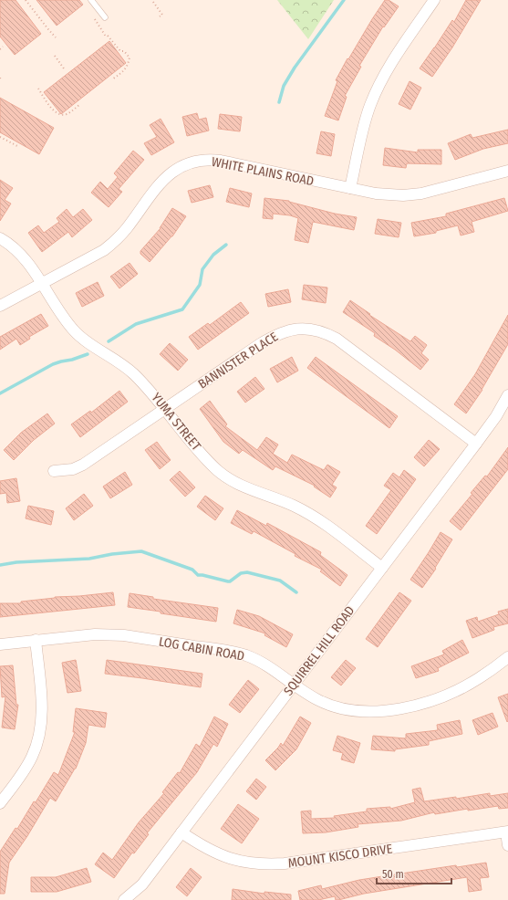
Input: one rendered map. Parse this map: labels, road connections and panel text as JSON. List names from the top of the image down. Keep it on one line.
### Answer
{"streets":{"street":["WHITE PLAINS ROAD","BANNISTER PLACE","YUMA STREET","LOG CABIN ROAD","SQUIRREL HILL ROAD","MOUNT KISCO DRIVE"]},"crossings":[["WHITE PLAINS ROAD","YUMA STREET"],["BANNISTER PLACE","YUMA STREET"],["BANNISTER PLACE","SQUIRREL HILL ROAD"],["YUMA STREET","SQUIRREL HILL ROAD"],["LOG CABIN ROAD","SQUIRREL HILL ROAD"],["SQUIRREL HILL ROAD","MOUNT KISCO DRIVE"]],"scale_bar":"50 m"}
